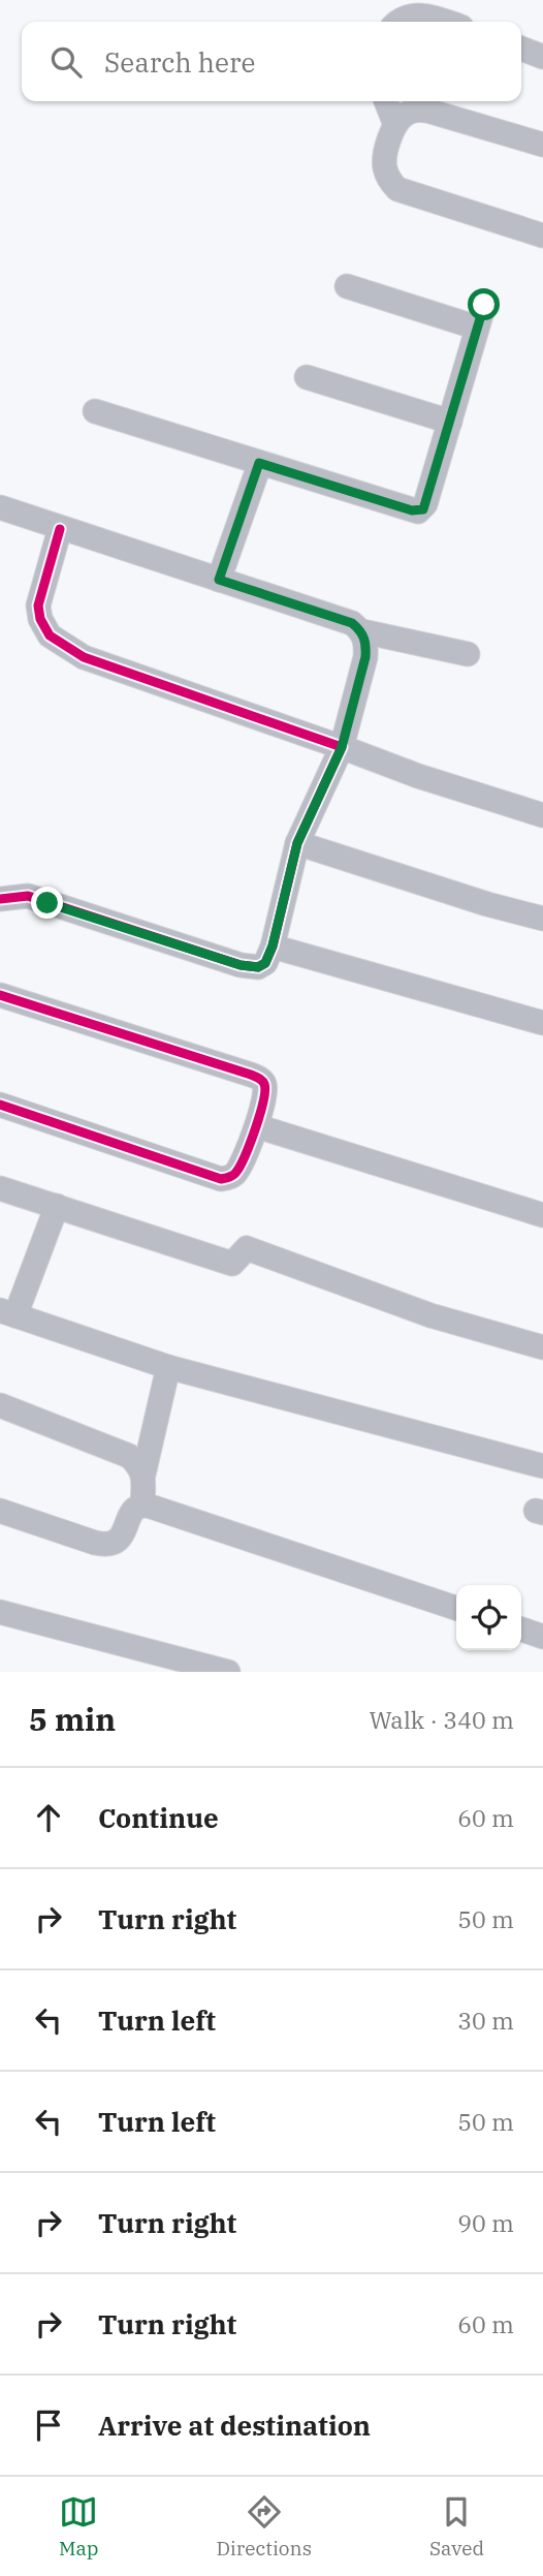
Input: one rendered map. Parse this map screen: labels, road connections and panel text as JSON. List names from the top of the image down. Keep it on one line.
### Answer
{"page":{"search":"Search here","heading":["5 min","Walk · 340 m"],"list":[["Continue","60 m"],["Turn right","50 m"],["Turn left","30 m"],["Turn left","50 m"],["Turn right","90 m"],["Turn right","60 m"],"Arrive at destination"],"nav":["Map","Directions","Saved"]}}
